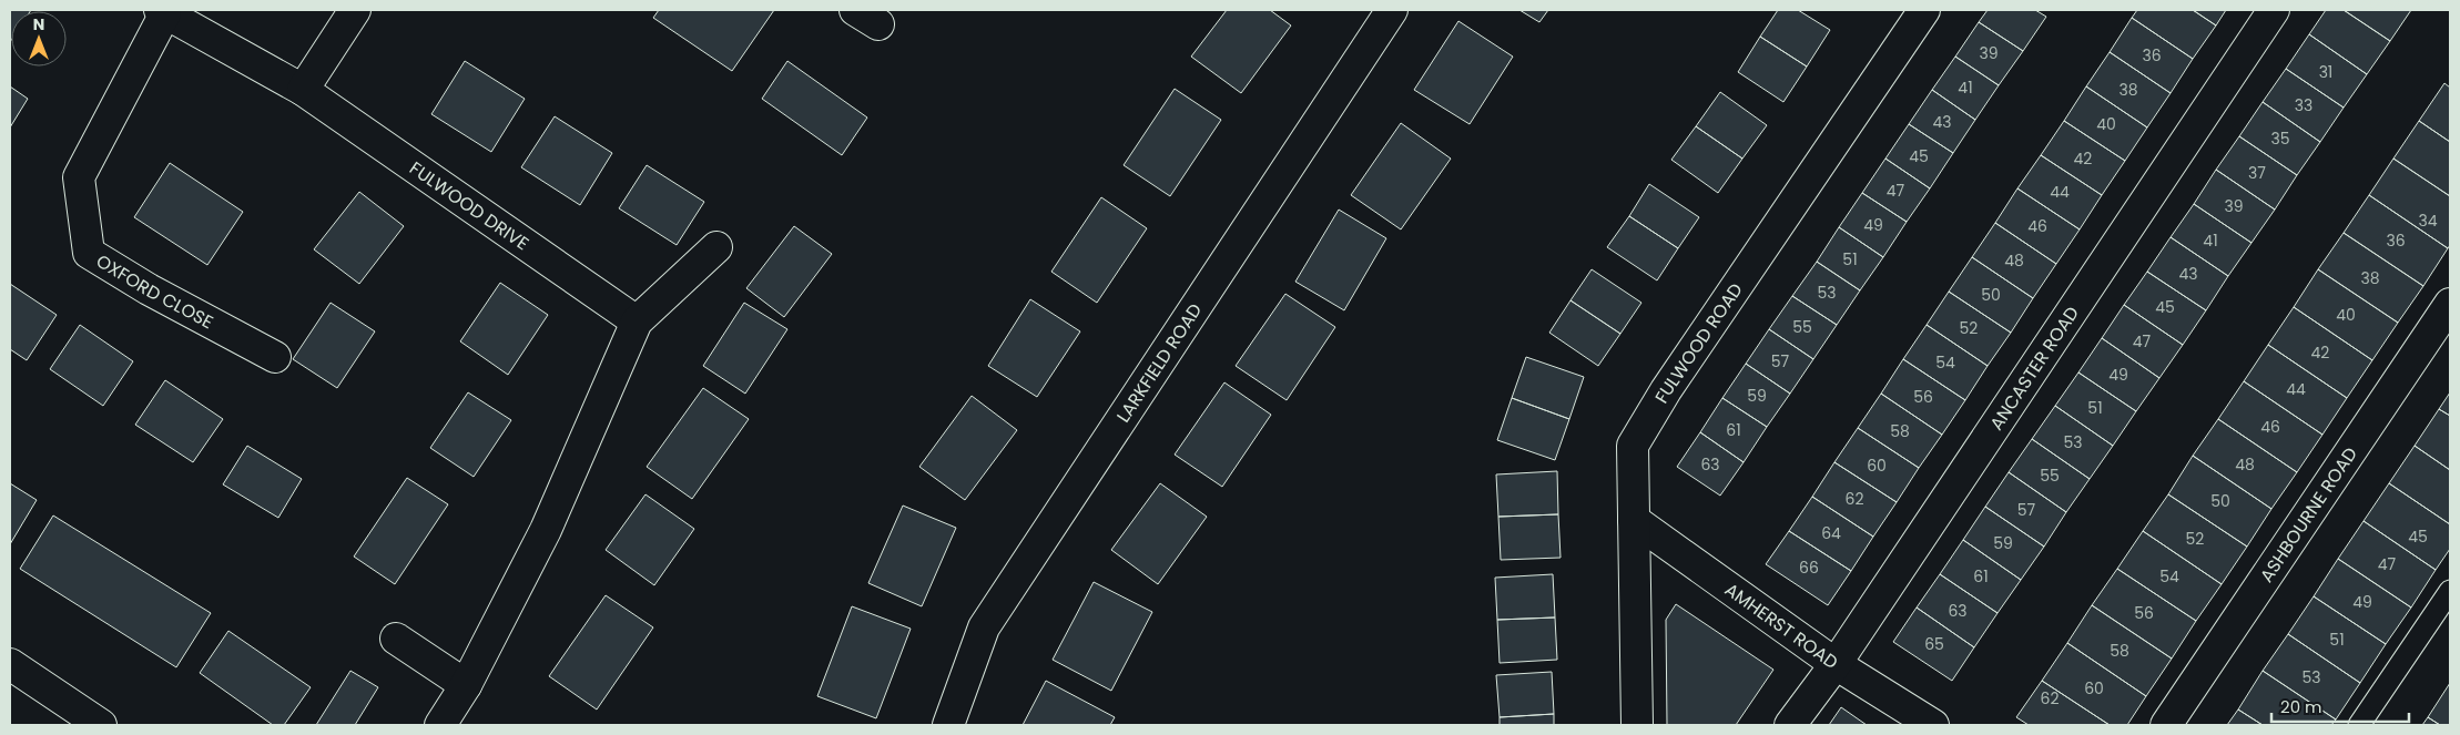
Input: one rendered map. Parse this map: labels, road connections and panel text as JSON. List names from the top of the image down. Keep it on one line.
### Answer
{"streets":{"street":["FULWOOD DRIVE","OXFORD CLOSE","FULWOOD ROAD","LARKFIELD ROAD","ANCASTER ROAD","ASHBOURNE ROAD","AMHERST ROAD"]},"crossings":[["FULWOOD DRIVE","OXFORD CLOSE"],["FULWOOD ROAD","AMHERST ROAD"],["ANCASTER ROAD","AMHERST ROAD"]],"house_numbers":["39","36","31","41","38","33","43","40","35","45","42","37","47","44","39","34","49","46","41","36","51","48","43","38","53","50","45","40","55","52","47","42","57","54","49","44","59","56","51","46","61","58","53","63","48","60","55","62","50","57","64","45","52","59","47","66","61","54","49","63","56","51","65","58","53","60","62"],"scale_bar":"20 m","north":"top"}
